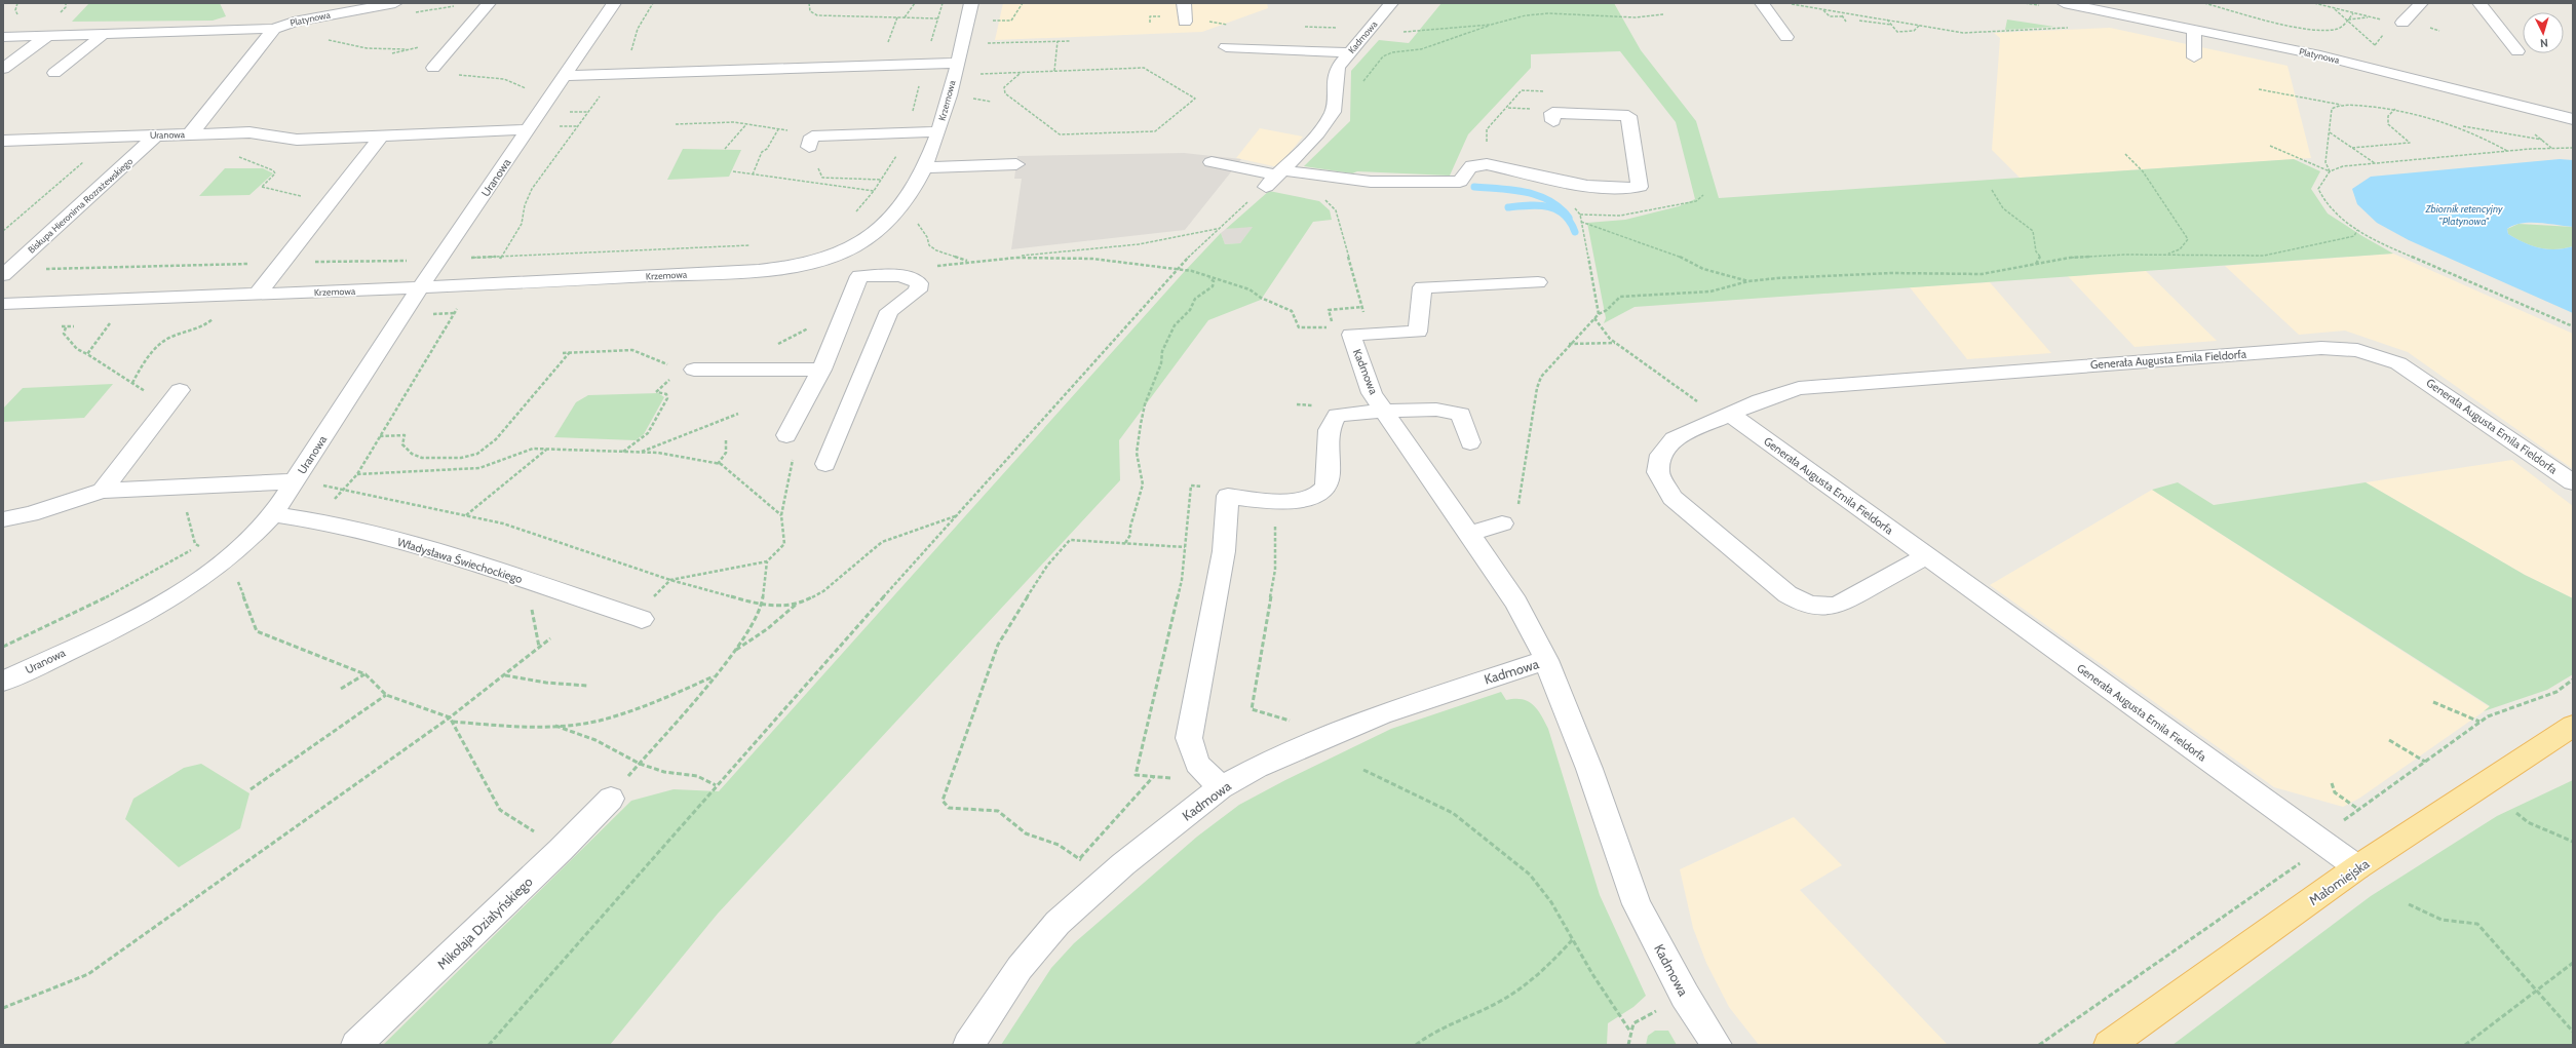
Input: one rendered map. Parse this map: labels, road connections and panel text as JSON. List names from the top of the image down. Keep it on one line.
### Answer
{"streets":{"main road":["Małomiejska"],"street":["Platynowa","Kadmowa","Krzemowa","Uranowa","Biskupa Hieronima Rozrażewskiego","Generała Augusta Emila Fieldorfa","Władysława Świechockiego","Mikołaja Działyńskiego"]},"crossings":[["Krzemowa","Uranowa"],["Uranowa","Biskupa Hieronima Rozrażewskiego"],["Uranowa","Władysława Świechockiego"],["Generała Augusta Emila Fieldorfa","Małomiejska"]],"water":["Zbiornik retencyjny \"Platynowa\""],"north":"bottom"}
